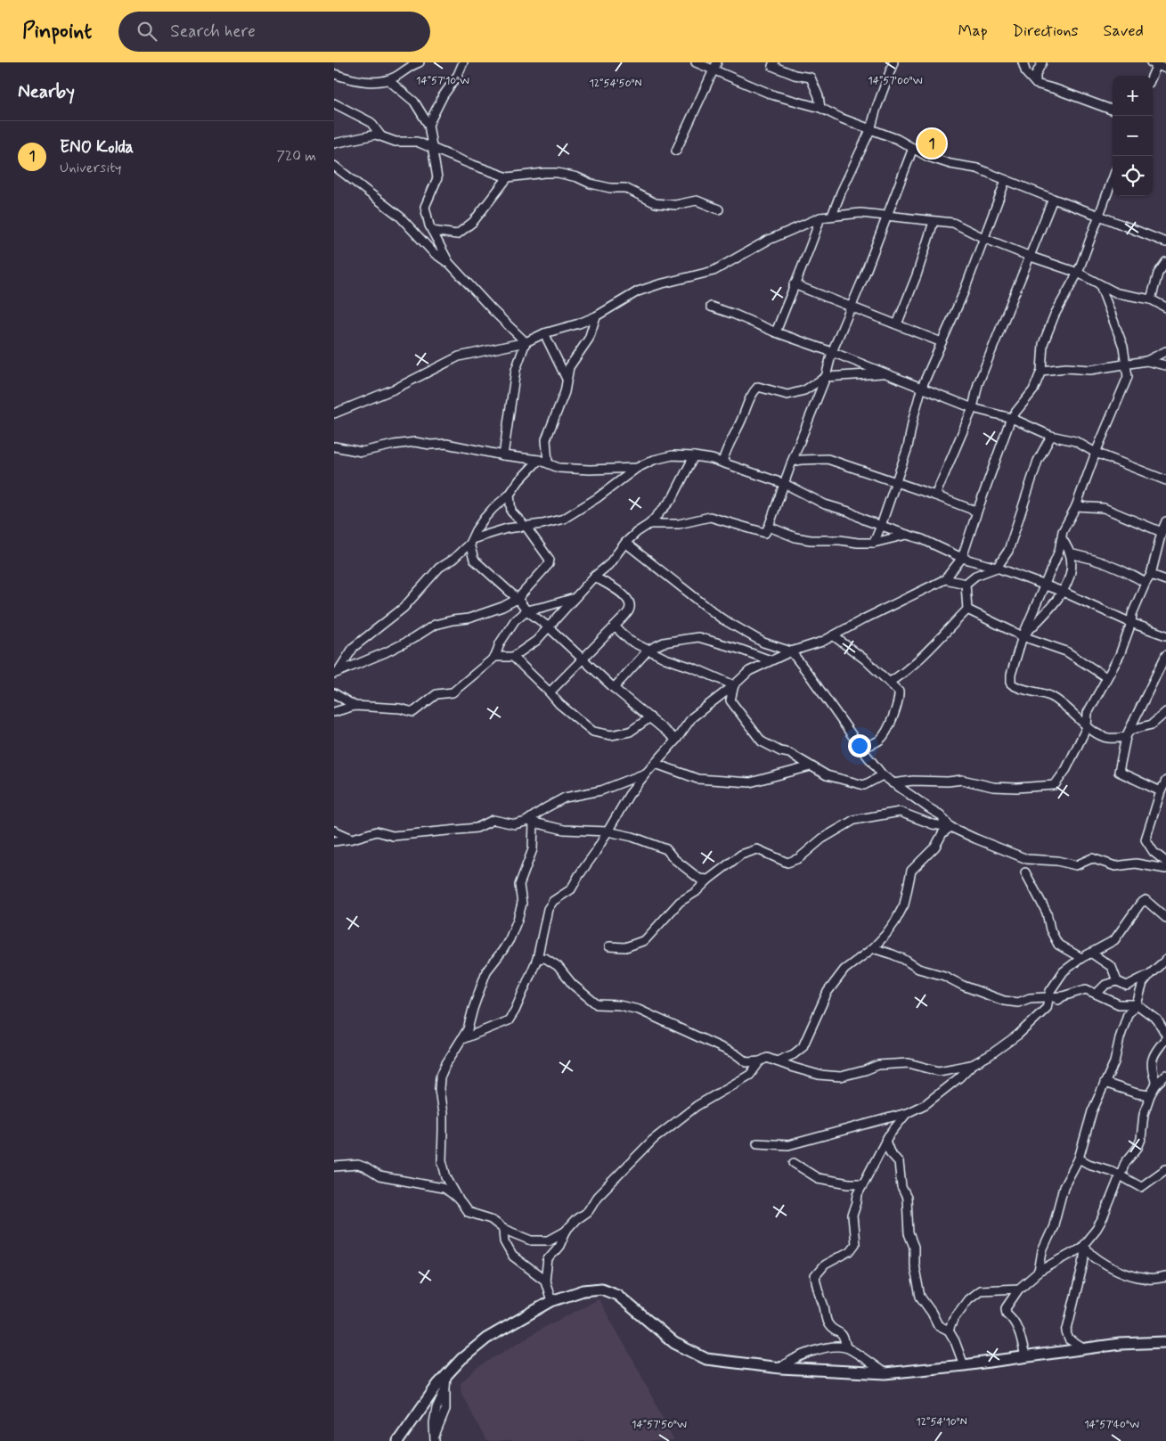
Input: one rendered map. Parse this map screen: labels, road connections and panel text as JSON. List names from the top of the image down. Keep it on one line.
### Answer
{"page":{"header":"Pinpoint","search":"Search here","nav":["Map","Directions","Saved"],"heading":"Nearby","map_buttons":["+","−"],"list":[{"mark":"1","name":"ENO Kolda","note":"University","value":"720 m"}],"pins":"1"},"coordinates":["14°57'00\"W","14°57'10\"W","12°54'50\"N","12°54'10\"N","14°57'50\"W","14°57'40\"W"]}
